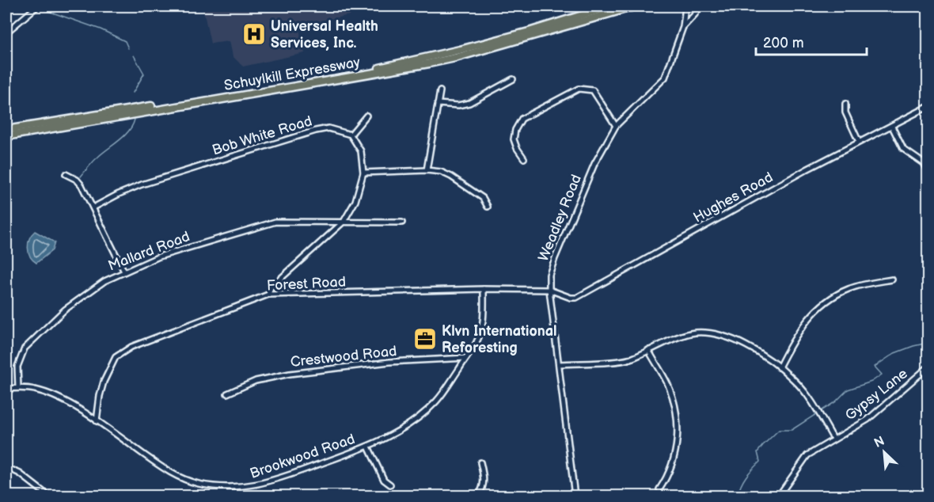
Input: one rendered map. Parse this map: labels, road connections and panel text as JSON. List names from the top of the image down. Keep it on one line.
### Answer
{"streets":{"highway":["Schuylkill Expressway"],"street":["Bob White Road","Hughes Road","Weadley Road","Mallard Road","Forest Road","Crestwood Road","Gypsy Lane","Brookwood Road"]},"crossings":[["Hughes Road","Weadley Road"],["Hughes Road","Forest Road"],["Weadley Road","Forest Road"],["Mallard Road","Brookwood Road"],["Forest Road","Brookwood Road"],["Crestwood Road","Brookwood Road"]],"places":{"hospital":["Universal Health Services, Inc."],"office":["Klvn International Reforesting"]},"scale_bar":"200 m","north":"top left"}
